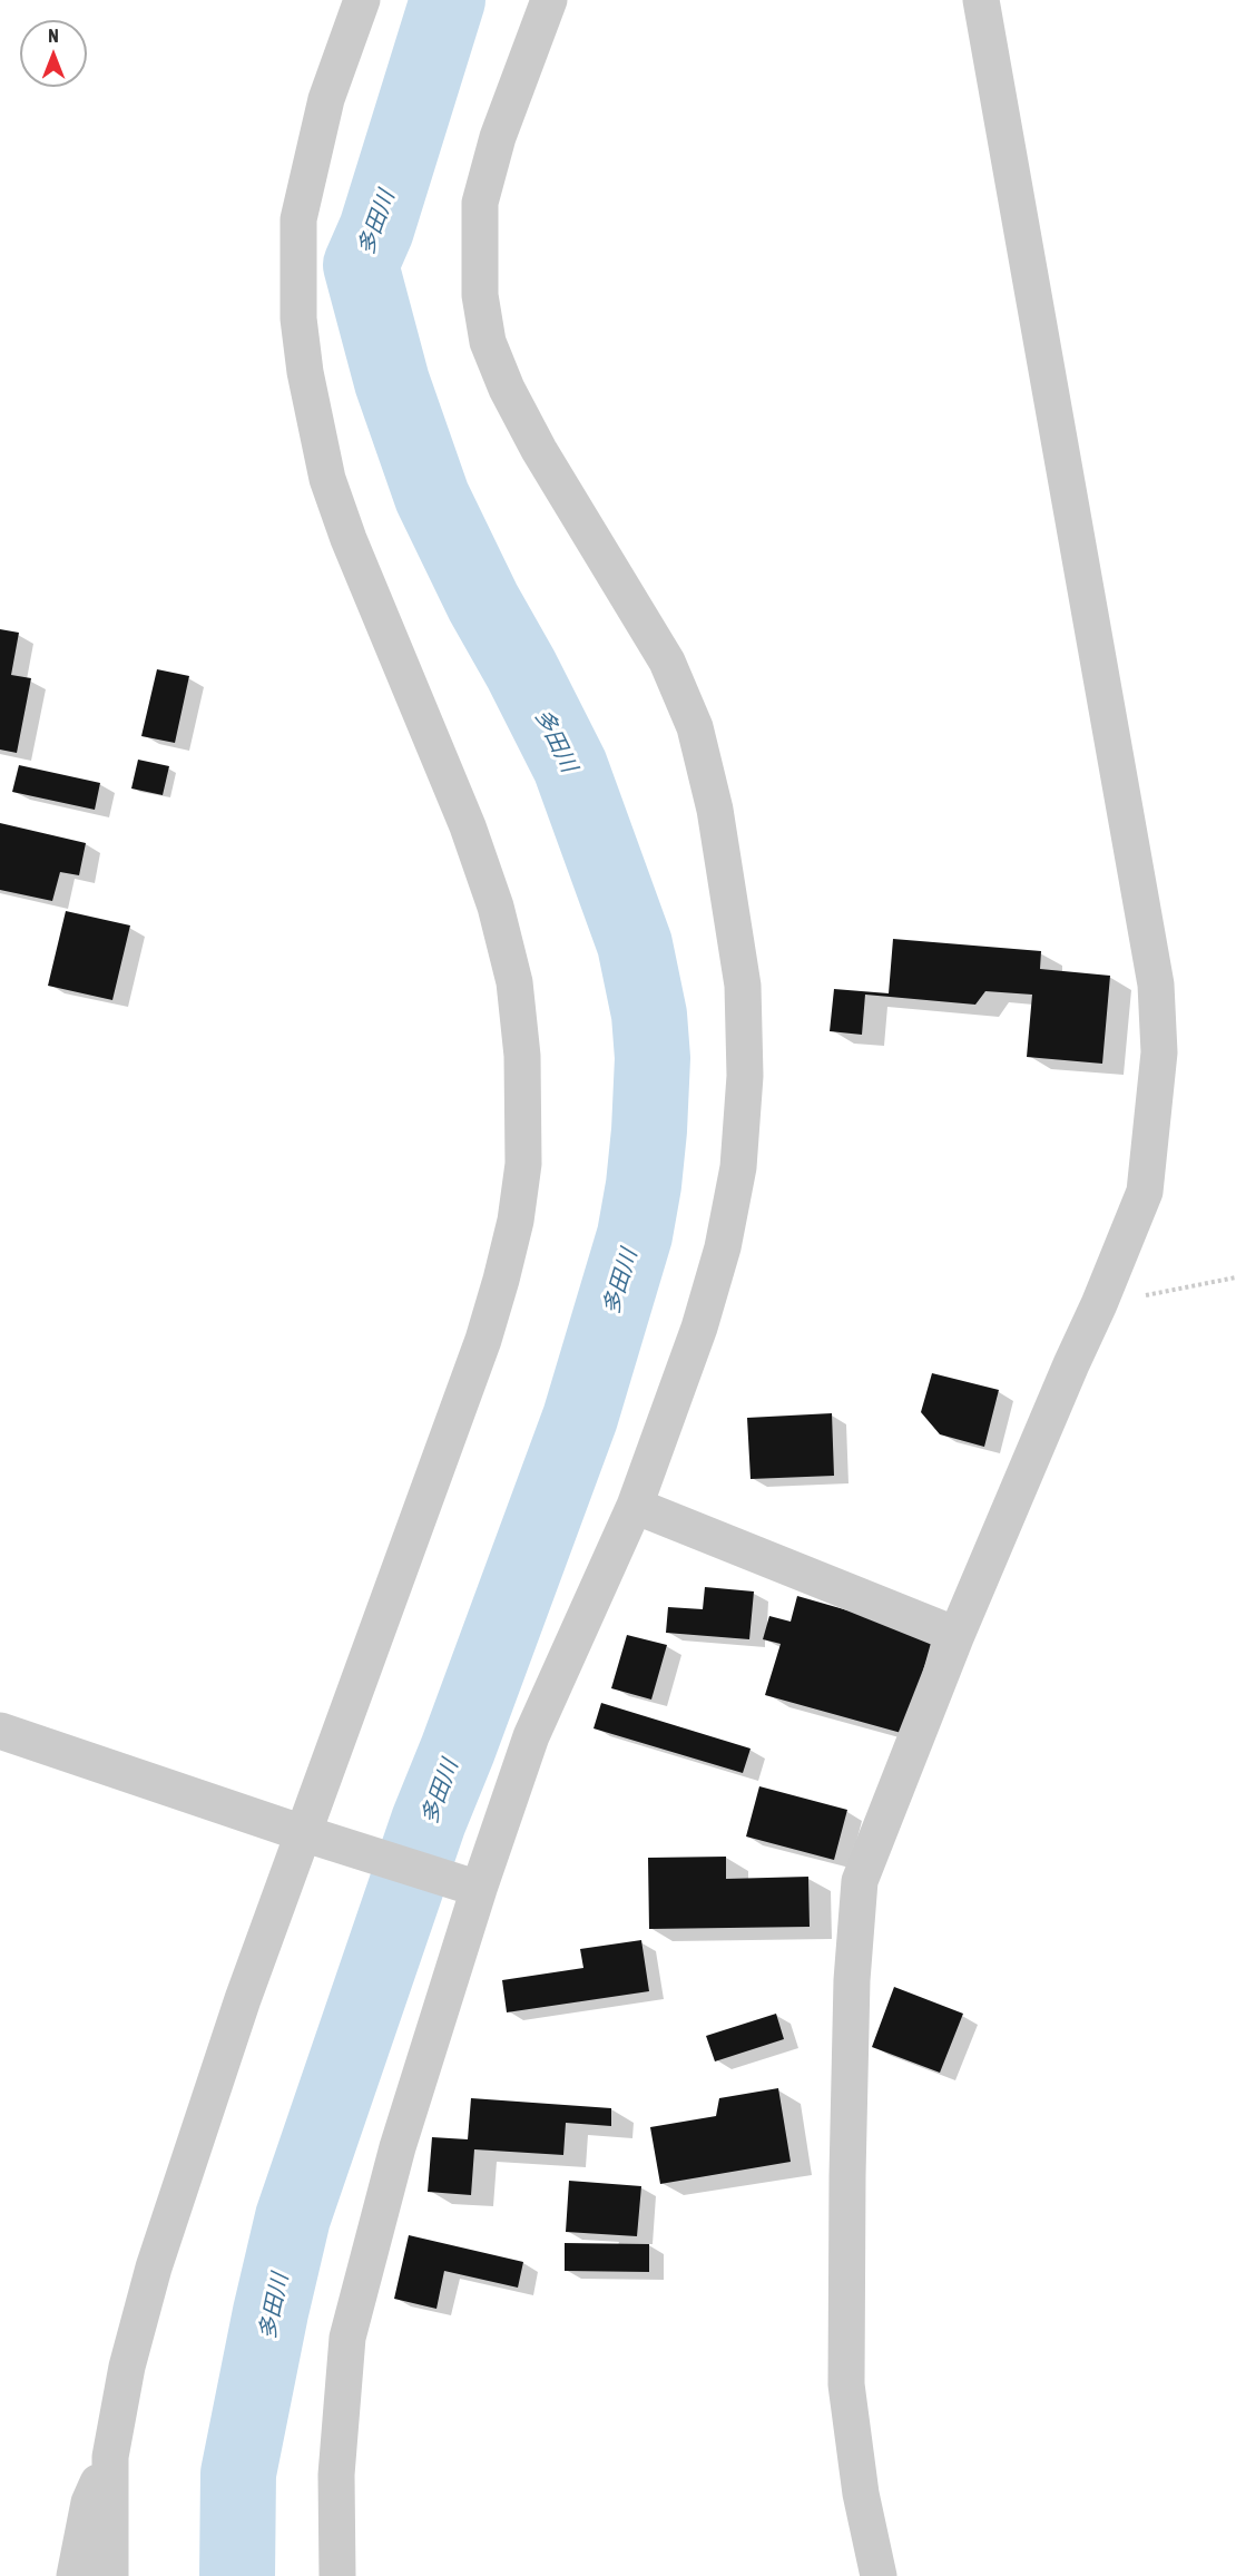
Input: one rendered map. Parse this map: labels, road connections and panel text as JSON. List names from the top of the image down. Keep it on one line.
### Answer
{"water":["多田川"],"north":"top"}
